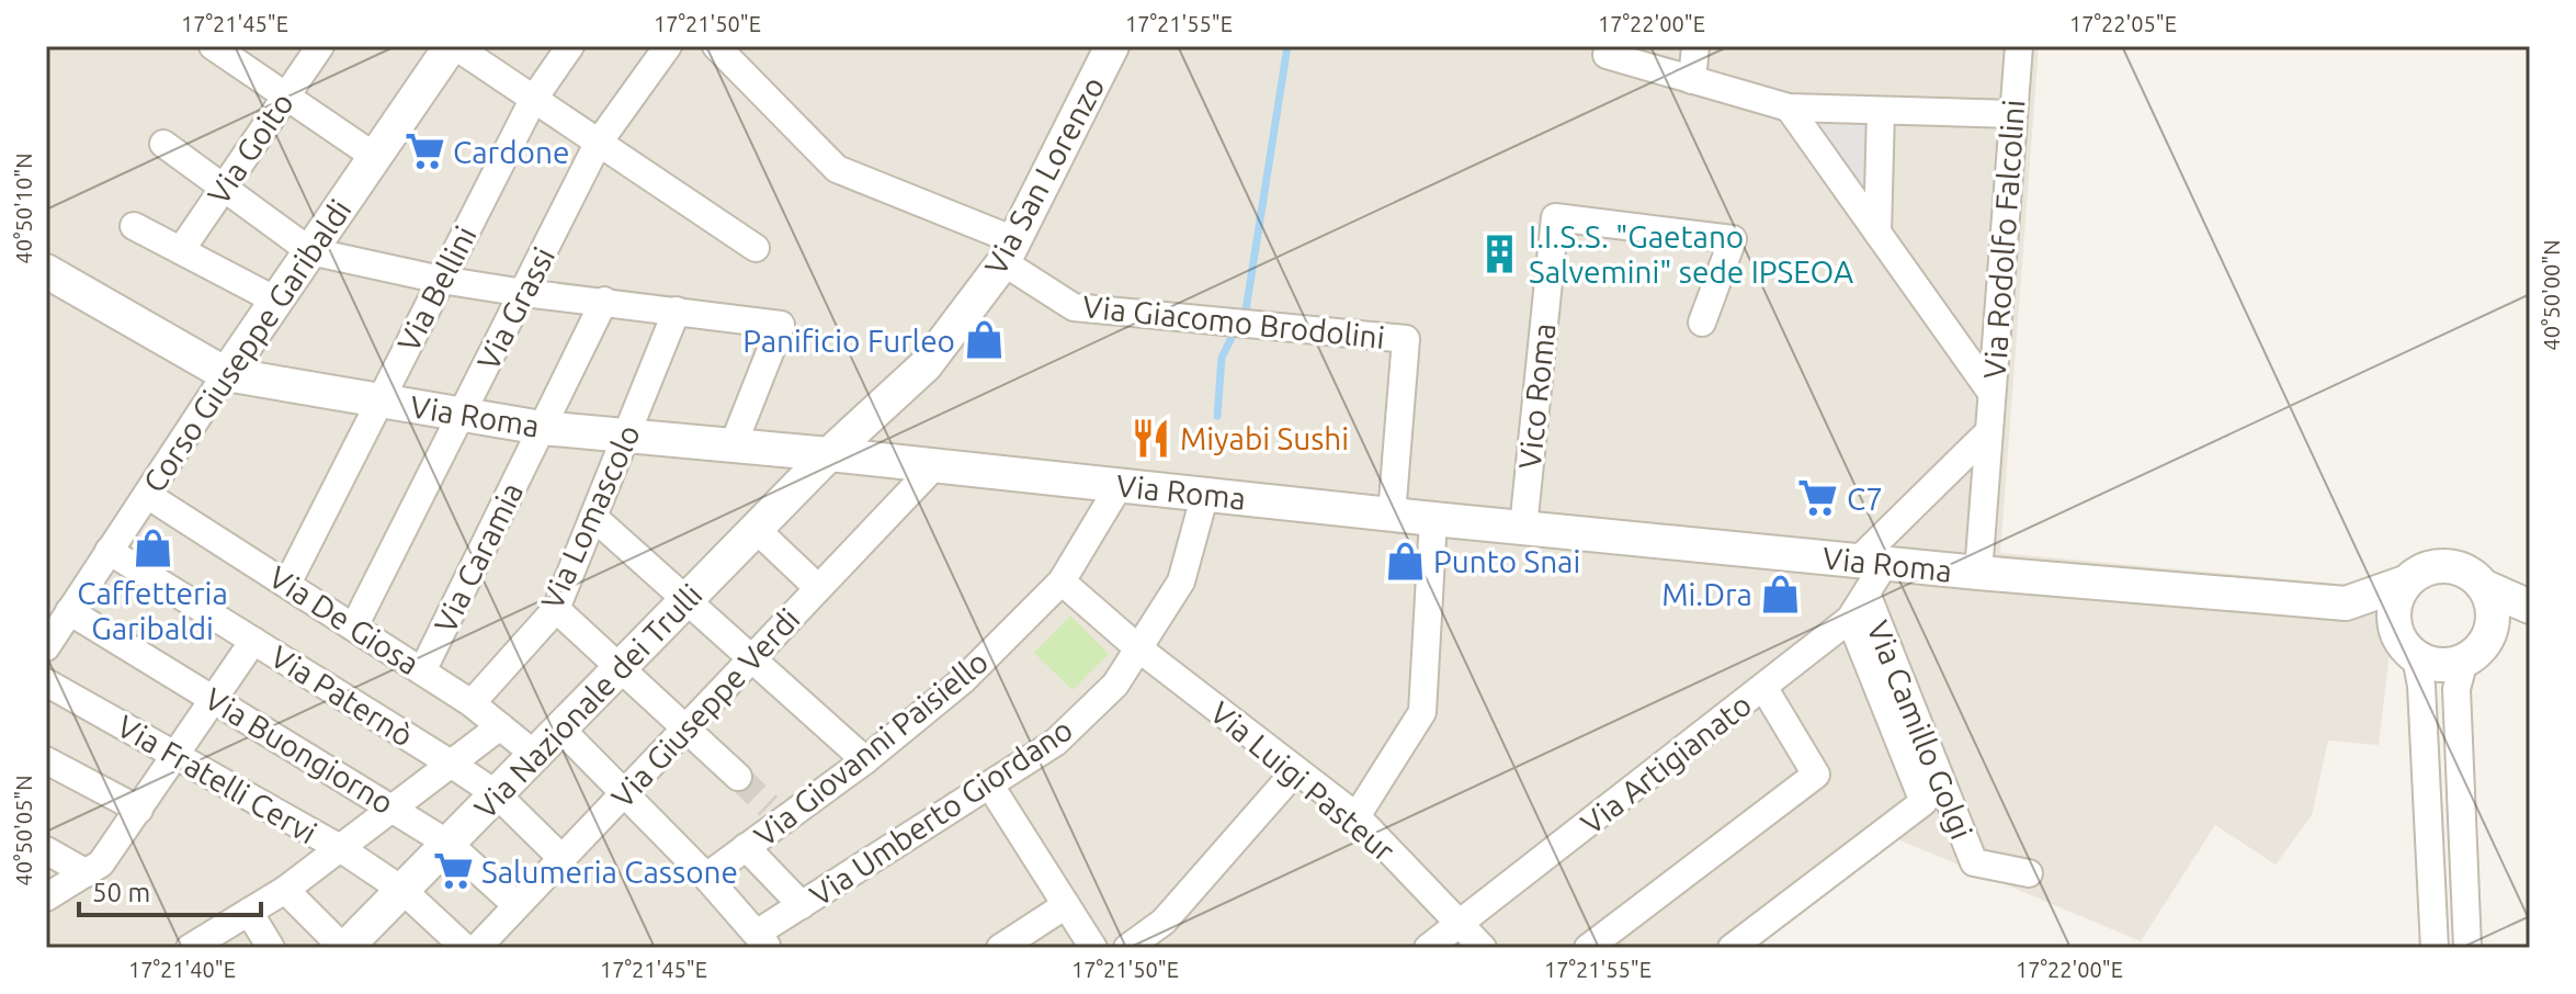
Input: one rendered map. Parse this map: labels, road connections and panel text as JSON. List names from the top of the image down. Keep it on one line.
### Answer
{"streets":{"street":["Via Goito","Via San Lorenzo","Via Rodolfo Falcolini","Via Bellini","Via Grassi","Via Giacomo Brodolini","Corso Giuseppe Garibaldi","Vico Roma","Via Roma","Via Lomascolo","Via Caramia","Via De Giosa","Via Paternò","Via Nazionale dei Trulli","Via Giuseppe Verdi","Via Camillo Golgi","Via Giovanni Paisiello","Via Buongiorno","Via Artigianato","Via Fratelli Cervi","Via Luigi Pasteur","Via Umberto Giordano"]},"crossings":[["Via San Lorenzo","Via Giacomo Brodolini"],["Via San Lorenzo","Via Roma"],["Via San Lorenzo","Via Nazionale dei Trulli"],["Via Rodolfo Falcolini","Via Roma"],["Via Bellini","Via Roma"],["Via Bellini","Via De Giosa"],["Via Grassi","Via Roma"],["Via Grassi","Via De Giosa"],["Via Giacomo Brodolini","Via Roma"],["Corso Giuseppe Garibaldi","Via Roma"],["Corso Giuseppe Garibaldi","Via De Giosa"],["Corso Giuseppe Garibaldi","Via Paternò"],["Corso Giuseppe Garibaldi","Via Buongiorno"],["Vico Roma","Via Roma"],["Via Roma","Via Lomascolo"],["Via Roma","Via Caramia"],["Via Roma","Via Nazionale dei Trulli"],["Via Roma","Via Giuseppe Verdi"],["Via Roma","Via Giovanni Paisiello"],["Via Roma","Via Artigianato"],["Via Roma","Via Umberto Giordano"],["Via Lomascolo","Via De Giosa"],["Via Caramia","Via De Giosa"],["Via De Giosa","Via Nazionale dei Trulli"],["Via Paternò","Via Nazionale dei Trulli"],["Via Paternò","Via Giuseppe Verdi"],["Via Nazionale dei Trulli","Via Buongiorno"],["Via Nazionale dei Trulli","Via Fratelli Cervi"],["Via Giuseppe Verdi","Via Buongiorno"],["Via Camillo Golgi","Via Artigianato"],["Via Giovanni Paisiello","Via Luigi Pasteur"],["Via Artigianato","Via Luigi Pasteur"],["Via Luigi Pasteur","Via Umberto Giordano"]],"places":{"supermarket":["Cardone","C7","Salumeria Cassone"],"building":["I.I.S.S. \"Gaetano Salvemini\" sede IPSEOA"],"shop":["Panificio Furleo","Caffetteria Garibaldi","Punto Snai","Mi.Dra"],"restaurant":["Miyabi Sushi"]},"scale_bar":"50 m","coordinates":["17°21'45\"E","17°21'50\"E","17°21'55\"E","17°22'00\"E","17°22'05\"E","40°50'10\"N","40°50'00\"N","40°50'05\"N","17°21'40\"E"]}
